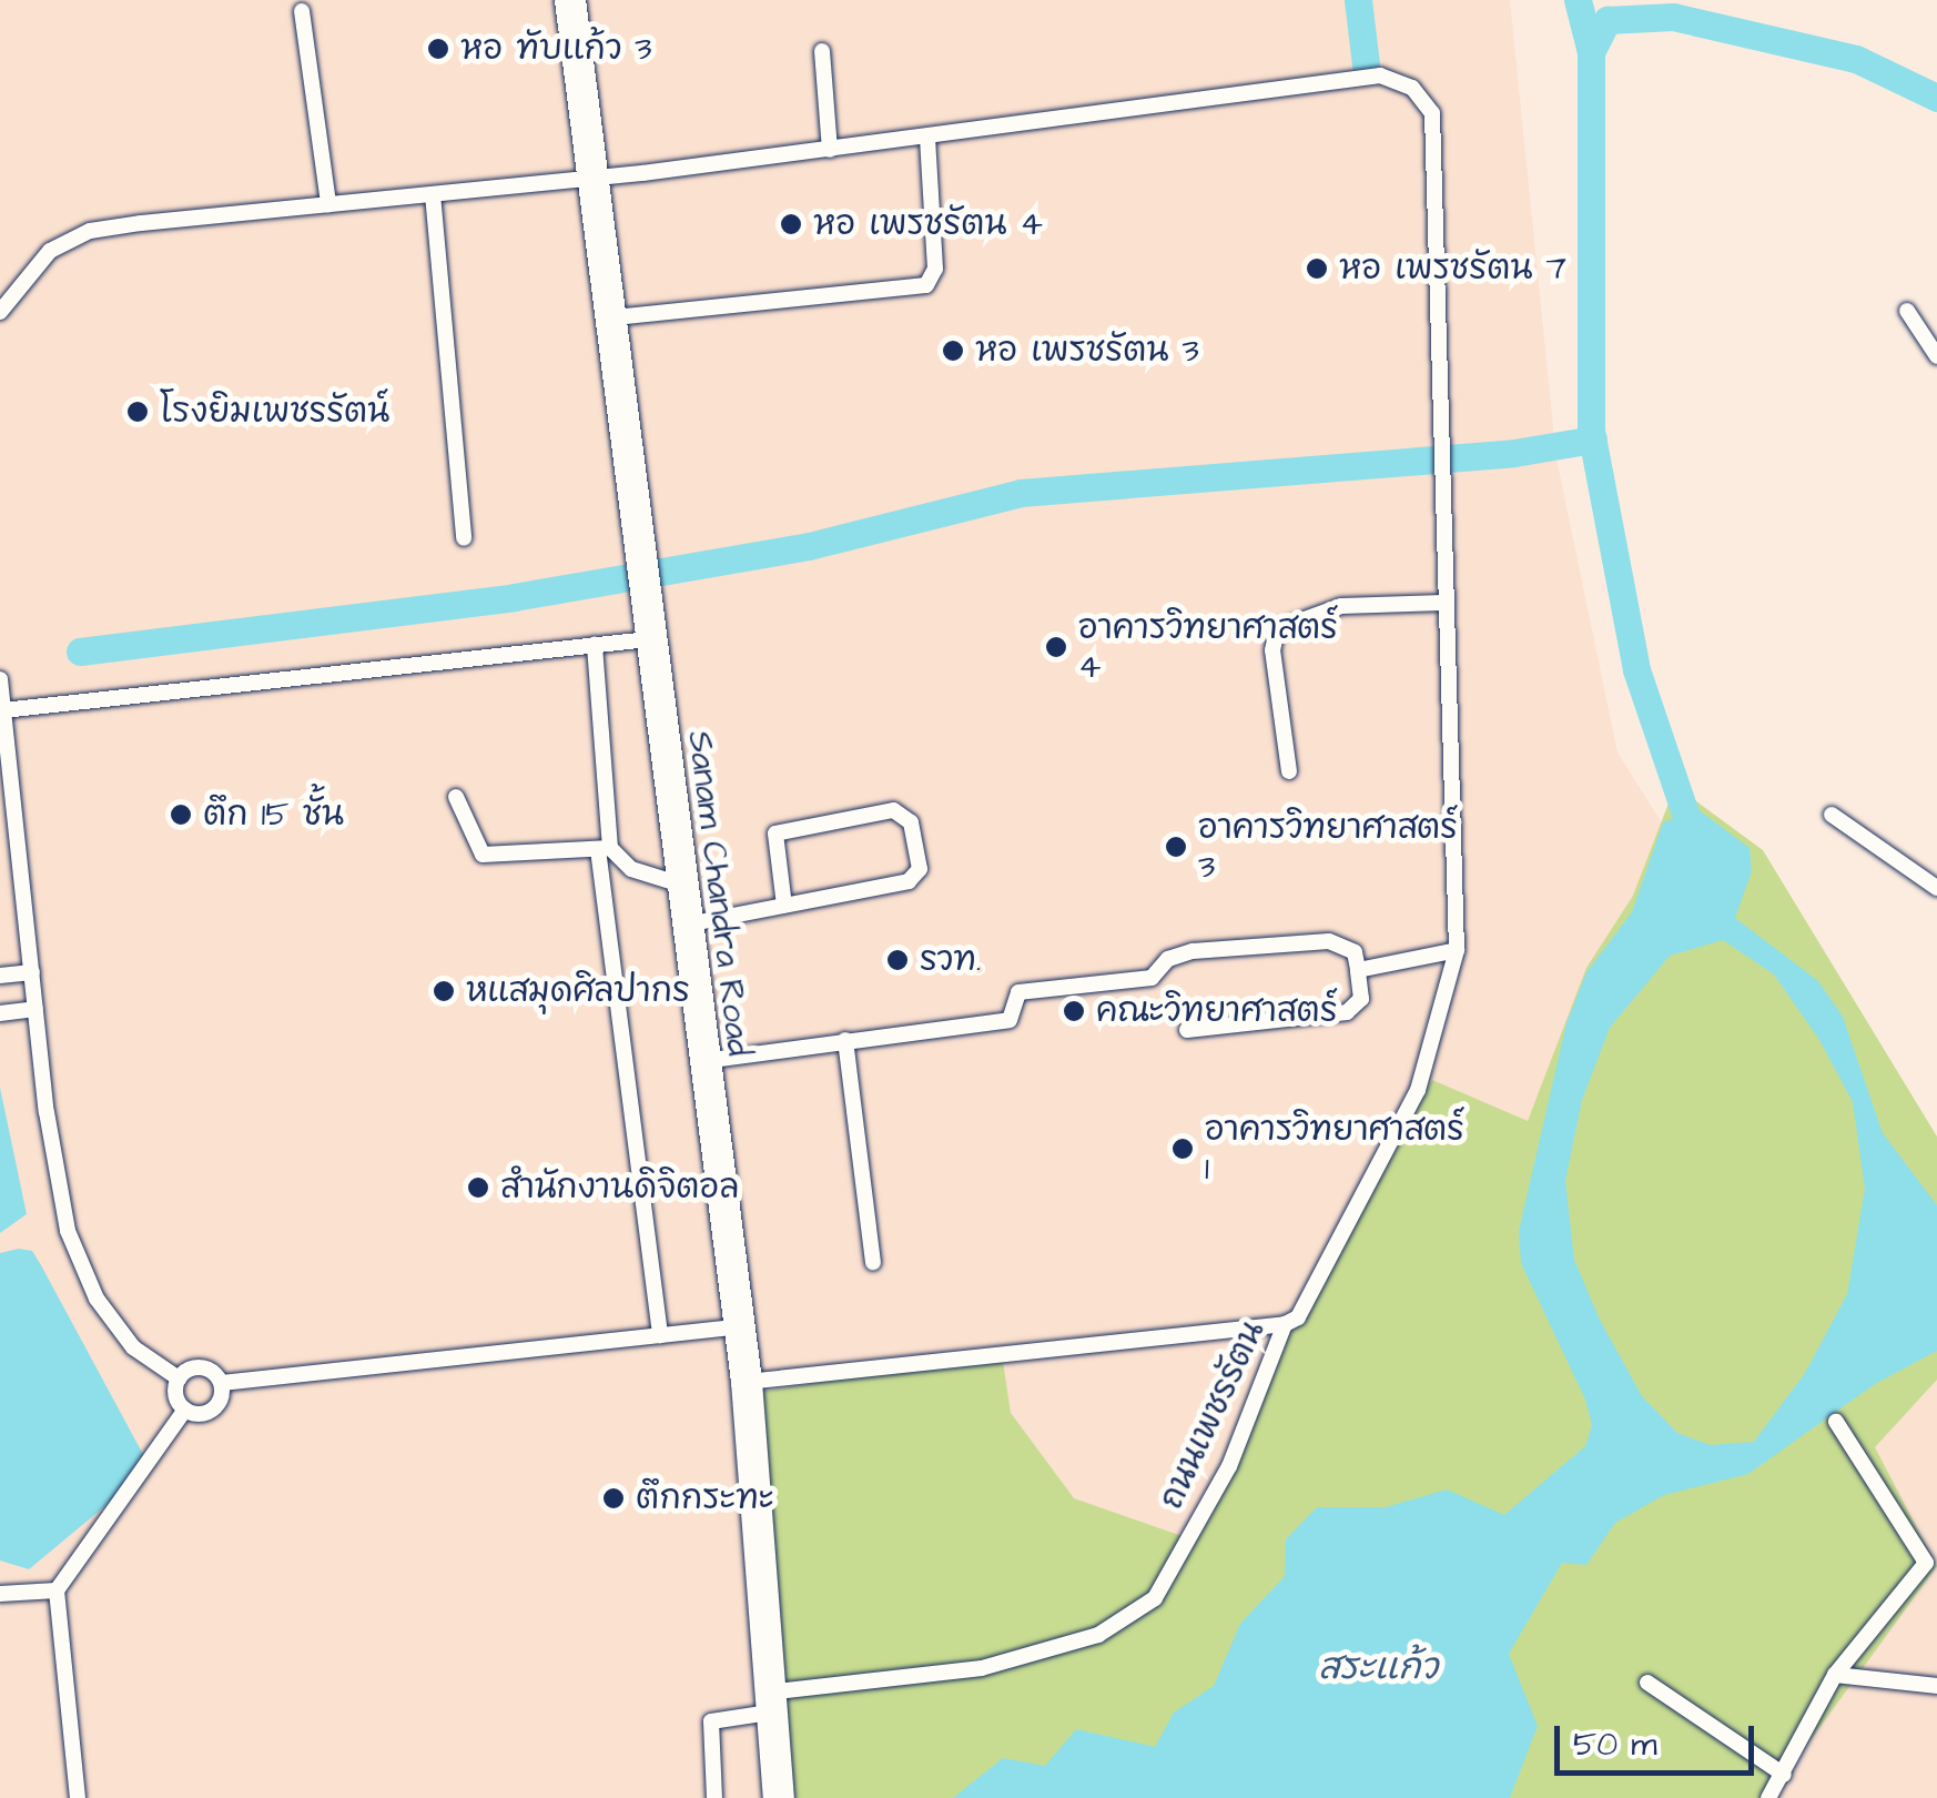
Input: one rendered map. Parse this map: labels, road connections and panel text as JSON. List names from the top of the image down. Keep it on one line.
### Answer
{"streets":{"street":["Sanam Chandra Road"],"lane":["ถนนเพชรรัตน"]},"crossings":[["Sanam Chandra Road","ถนนเพชรรัตน"]],"water":["สระแก้ว"],"places":["หอ ทับแก้ว 3","หอ เพรชรัตน 4","หอ เพรชรัตน 7","หอ เพรชรัตน 3","โรงยิมเพชรรัตน์","อาคารวิทยาศาสตร์ 4","ตึก 15 ชั้น","อาคารวิทยาศาสตร์ 3","รวท.","หแสมุดศิลปากร","คณะวิทยาศาสตร์","อาคารวิทยาศาสตร์ 1","สำนักงานดิจิตอล","ตึกกระทะ"],"scale_bar":"50 m"}
